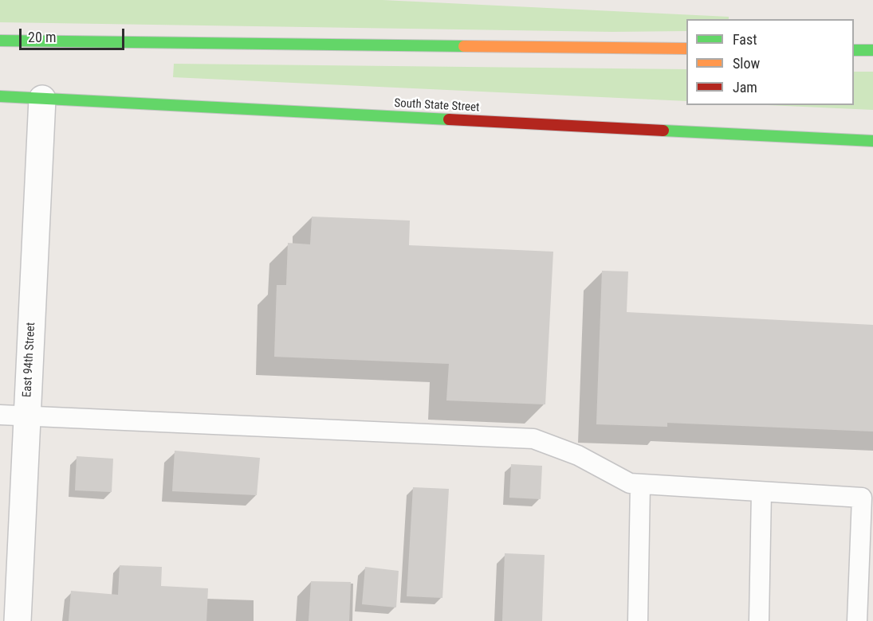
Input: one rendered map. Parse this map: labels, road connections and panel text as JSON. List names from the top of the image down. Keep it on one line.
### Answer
{"streets":{"main road":["South State Street"],"street":["East 94th Street"]},"crossings":[["South State Street","East 94th Street"]],"legend":["Fast","Slow","Jam"],"scale_bar":"20 m"}
